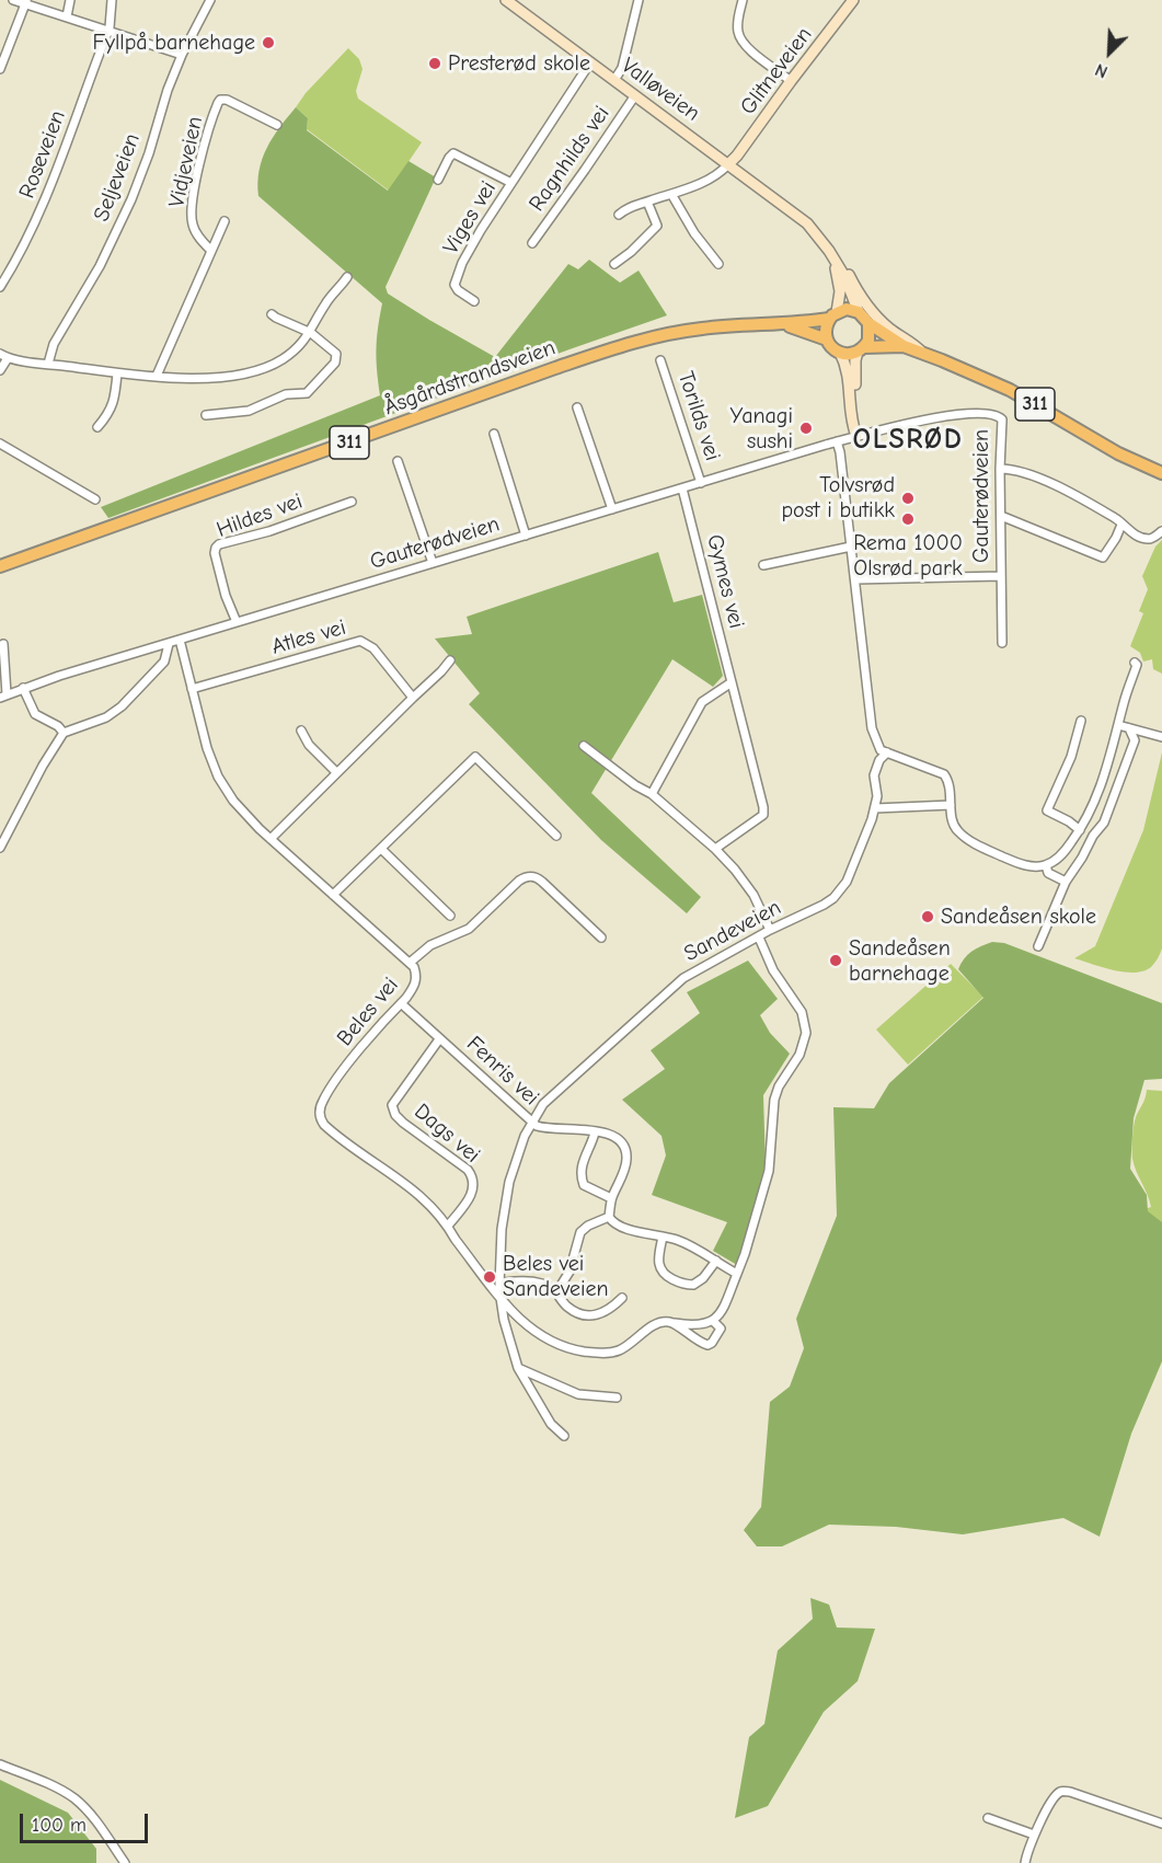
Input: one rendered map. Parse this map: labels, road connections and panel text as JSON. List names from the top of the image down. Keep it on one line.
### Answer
{"streets":{"main road":["Glitneveien","Valløveien","Åsgårdstrandsveien","311"],"street":["Roseveien","Ragnhilds vei","Vidjeveien","Seljeveien","Viges vei","Torilds vei","Gauterødveien","Hildes vei","Gymes vei","Atles vei","Sandeveien","Beles vei","Fenris vei","Dags vei"]},"crossings":[["Glitneveien","Valløveien"],["Valløveien","Ragnhilds vei"],["Valløveien","Viges vei"],["Valløveien","Åsgårdstrandsveien"],["Valløveien","311"],["Åsgårdstrandsveien","311"],["Torilds vei","Gauterødveien"],["Gauterødveien","Hildes vei"],["Gauterødveien","Gymes vei"],["Gauterødveien","Beles vei"],["Atles vei","Beles vei"],["Sandeveien","Beles vei"],["Sandeveien","Fenris vei"],["Beles vei","Fenris vei"],["Beles vei","Dags vei"],["Fenris vei","Dags vei"]],"districts":["OLSRØD"],"places":["Fyllpå barnehage","Presterød skole","Yanagi sushi","Tolvsrød post i butikk","Rema 1000 Olsrød park","Sandeåsen skole","Sandeåsen barnehage","Beles vei Sandeveien"],"scale_bar":"100 m","north":"bottom left"}
